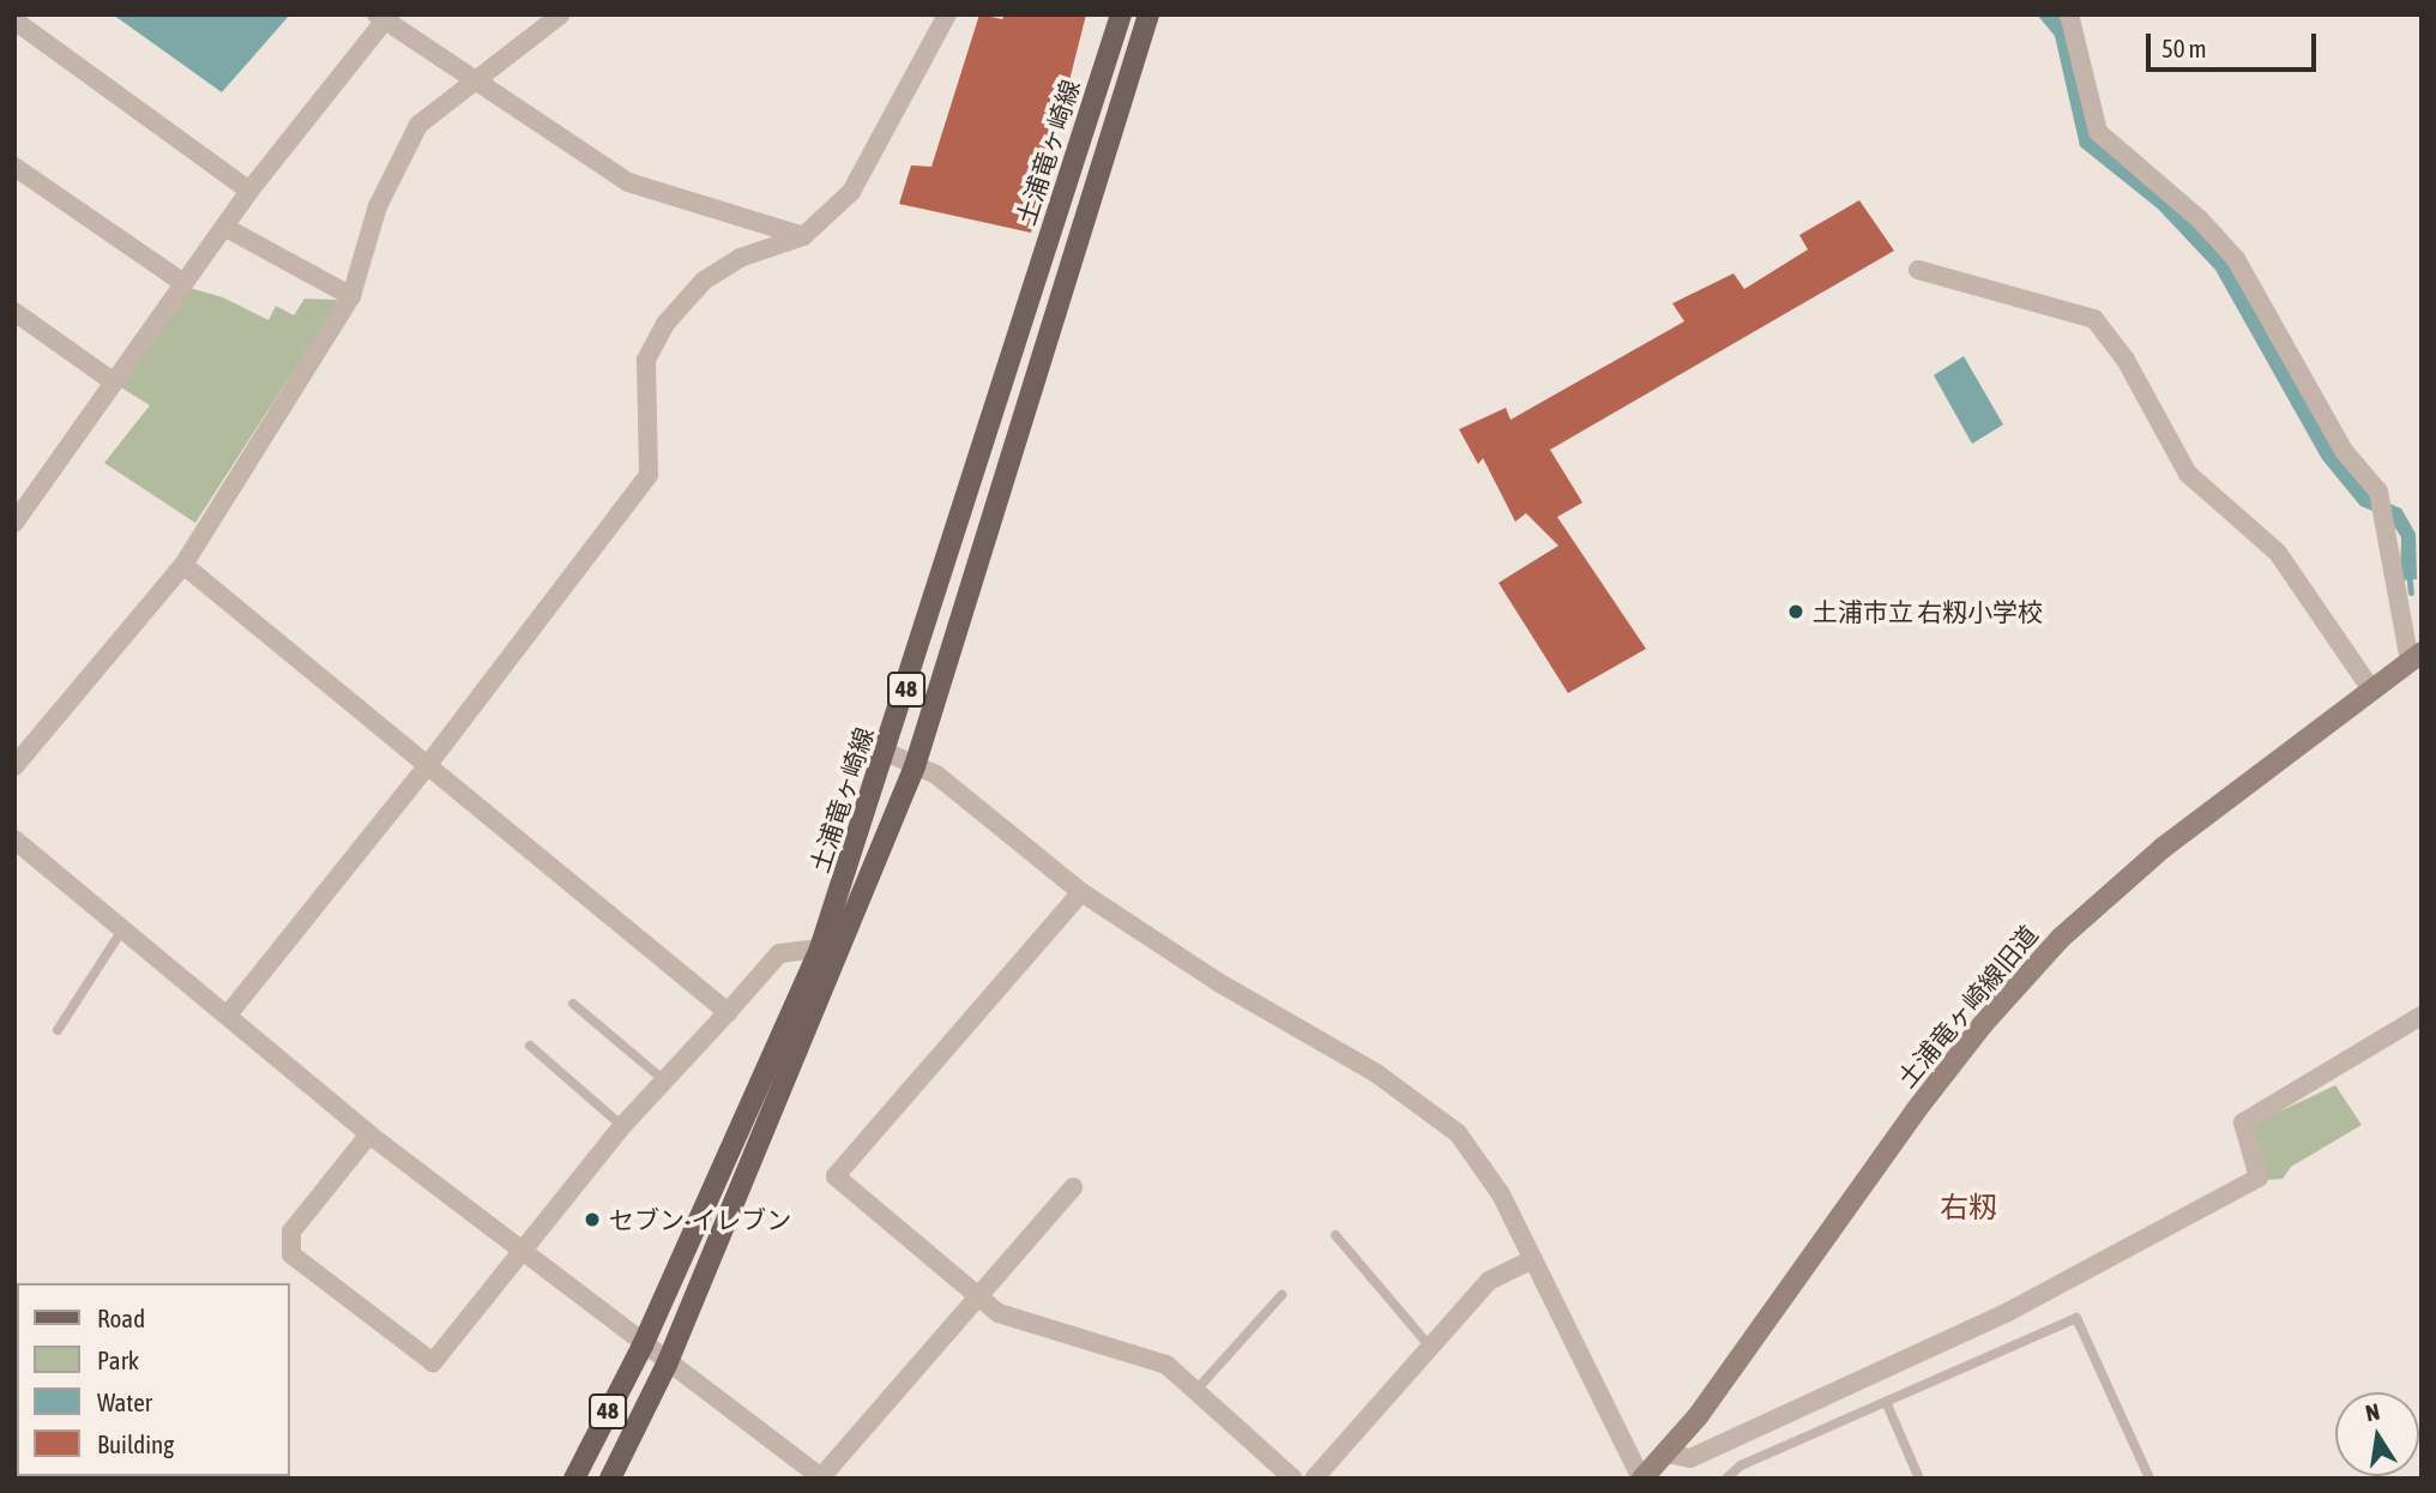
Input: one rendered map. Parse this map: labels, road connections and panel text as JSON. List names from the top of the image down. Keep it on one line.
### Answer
{"streets":{"main road":["土浦竜ヶ崎線","48"],"street":["土浦竜ヶ崎線旧道"]},"districts":["右籾"],"places":["土浦市立 右籾小学校","セブン-イレブン"],"legend":["Road","Park","Water","Building"],"scale_bar":"50 m","north":"top"}
